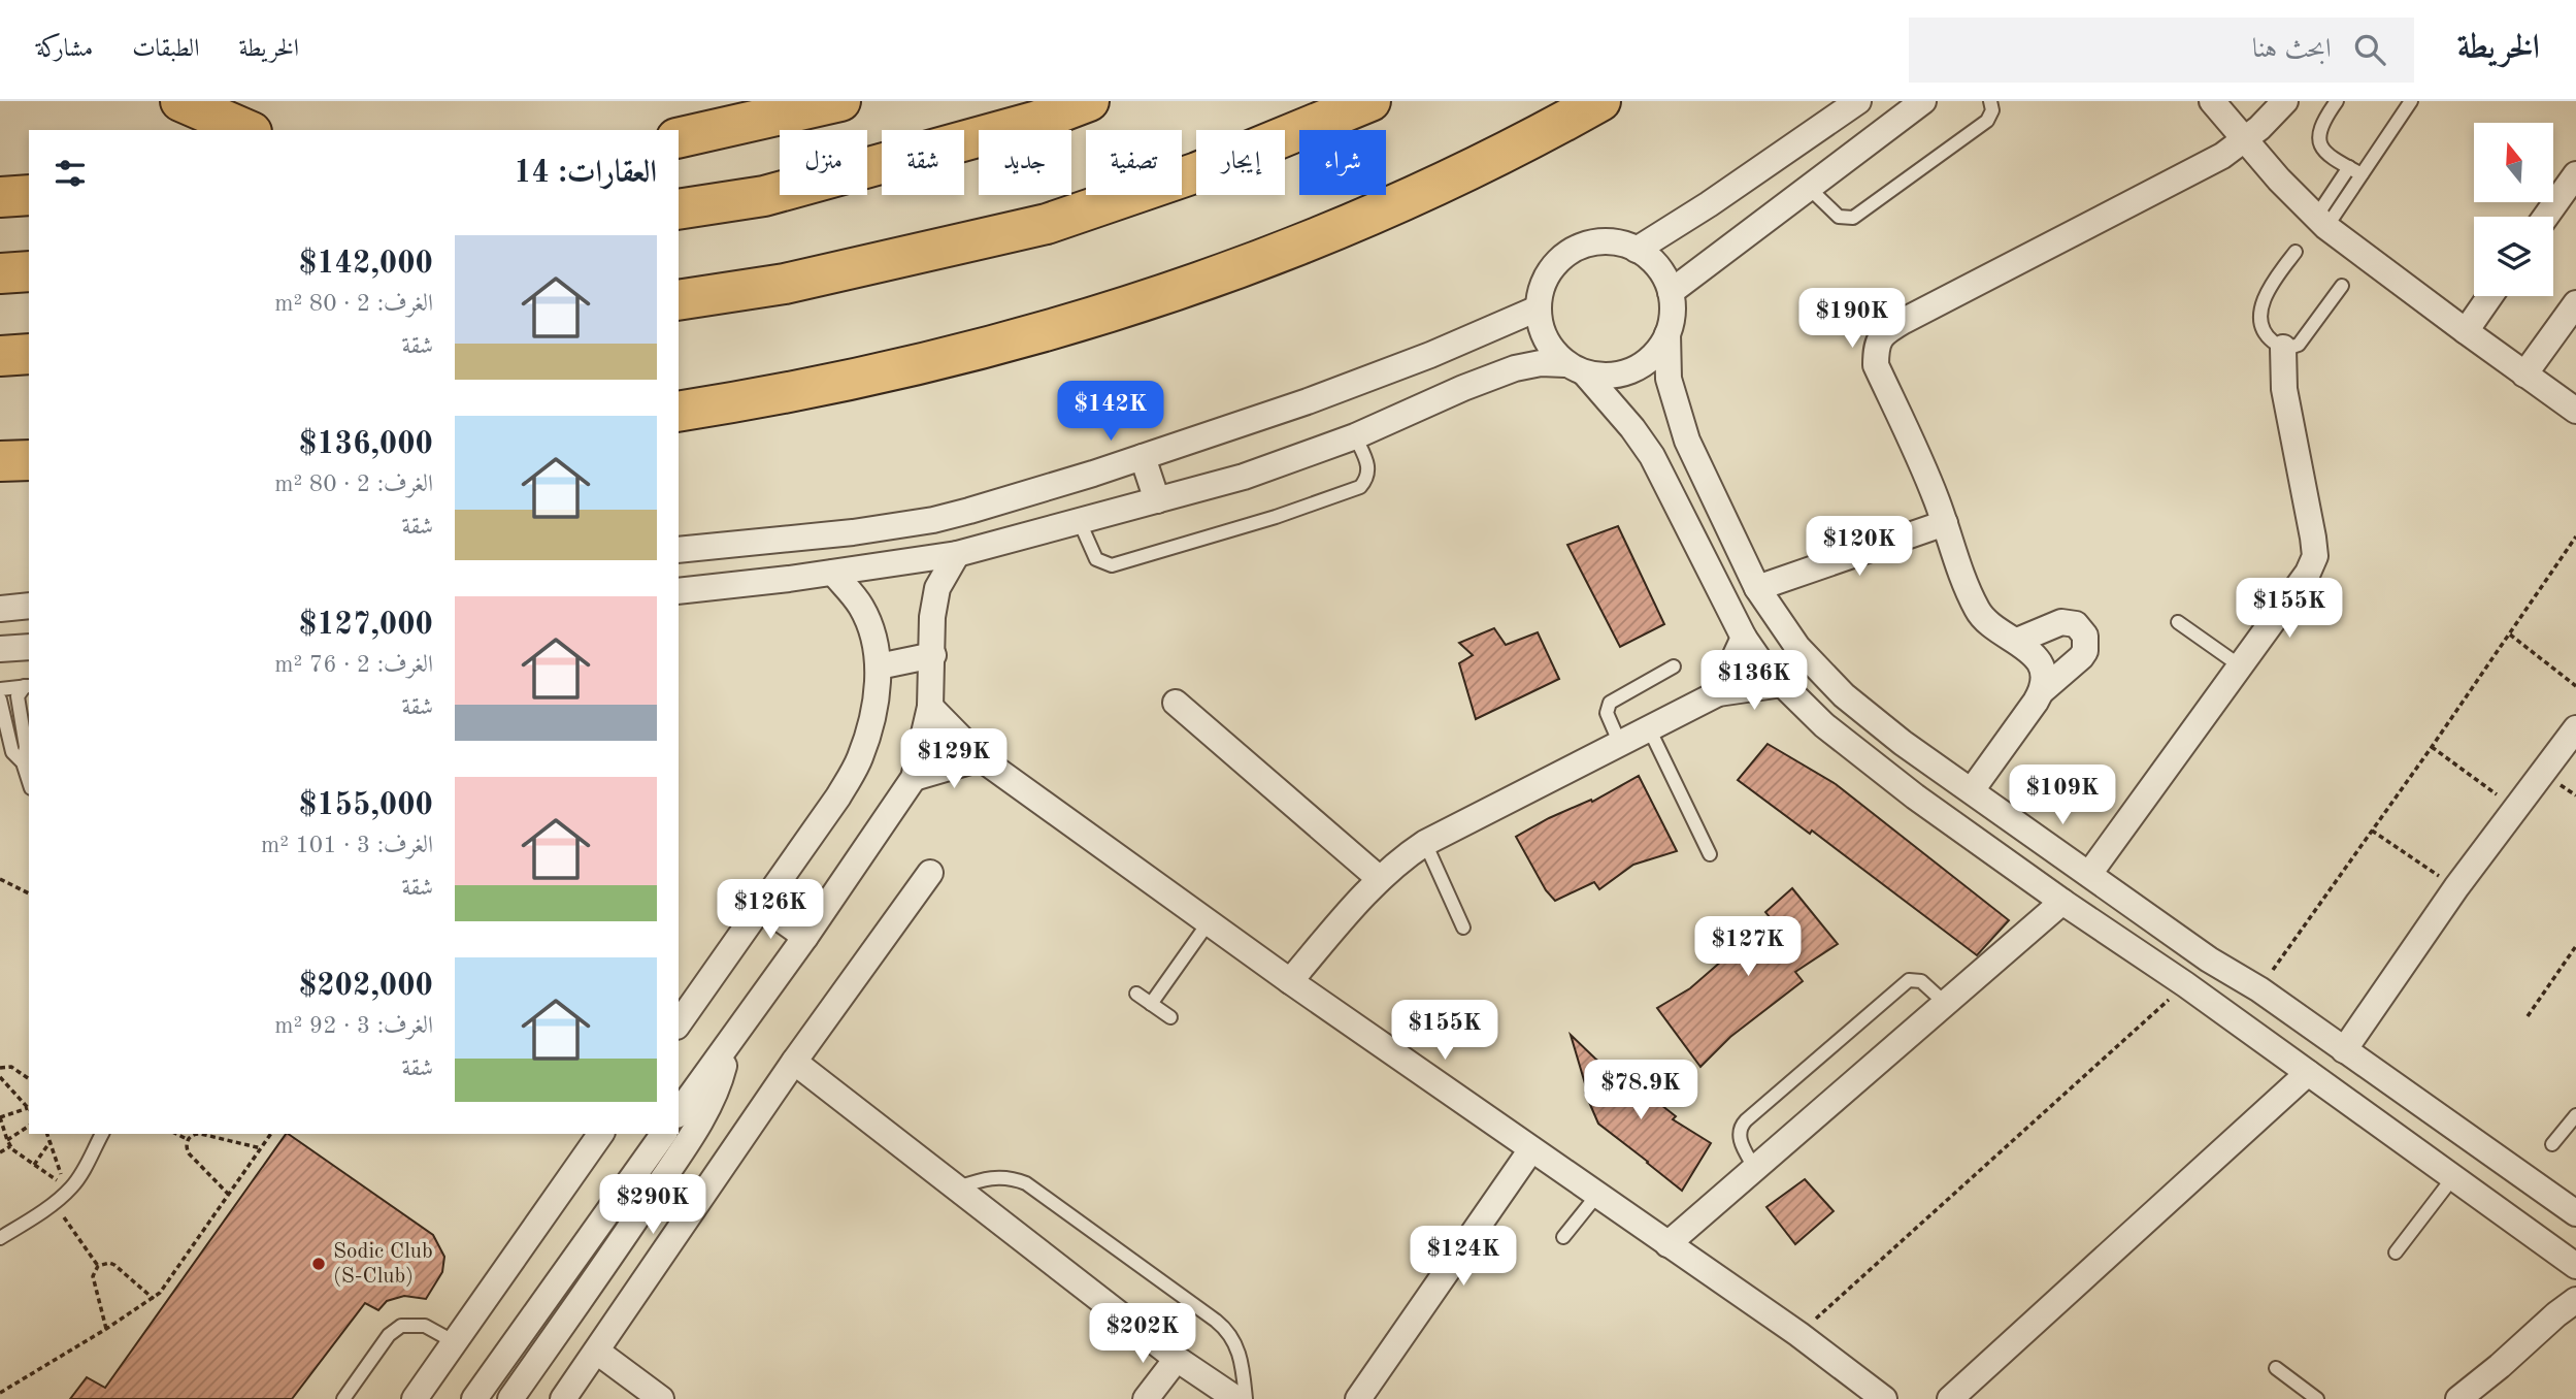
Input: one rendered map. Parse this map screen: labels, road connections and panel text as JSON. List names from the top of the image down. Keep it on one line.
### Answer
{"places":["Sodic Club (S-Club)"],"north":"top","page":{"header":"الخريطة","search":"ابحث هنا","nav":["الخريطة","الطبقات","مشاركة"],"chip":["شراء","إيجار","تصفية","جديد","شقة","منزل"],"heading":"العقارات: 14","list":[{"name":"$142,000","note":"الغرف: 2 · 80 m² · شقة"},{"name":"$136,000","note":"الغرف: 2 · 80 m² · شقة"},{"name":"$127,000","note":"الغرف: 2 · 76 m² · شقة"},{"name":"$155,000","note":"الغرف: 3 · 101 m² · شقة"},{"name":"$202,000","note":"الغرف: 3 · 92 m² · شقة"}],"price":["$190K","$142K","$120K","$155K","$136K","$129K","$109K","$126K","$127K","$155K","$78.9K","$290K","$124K","$202K"]}}
